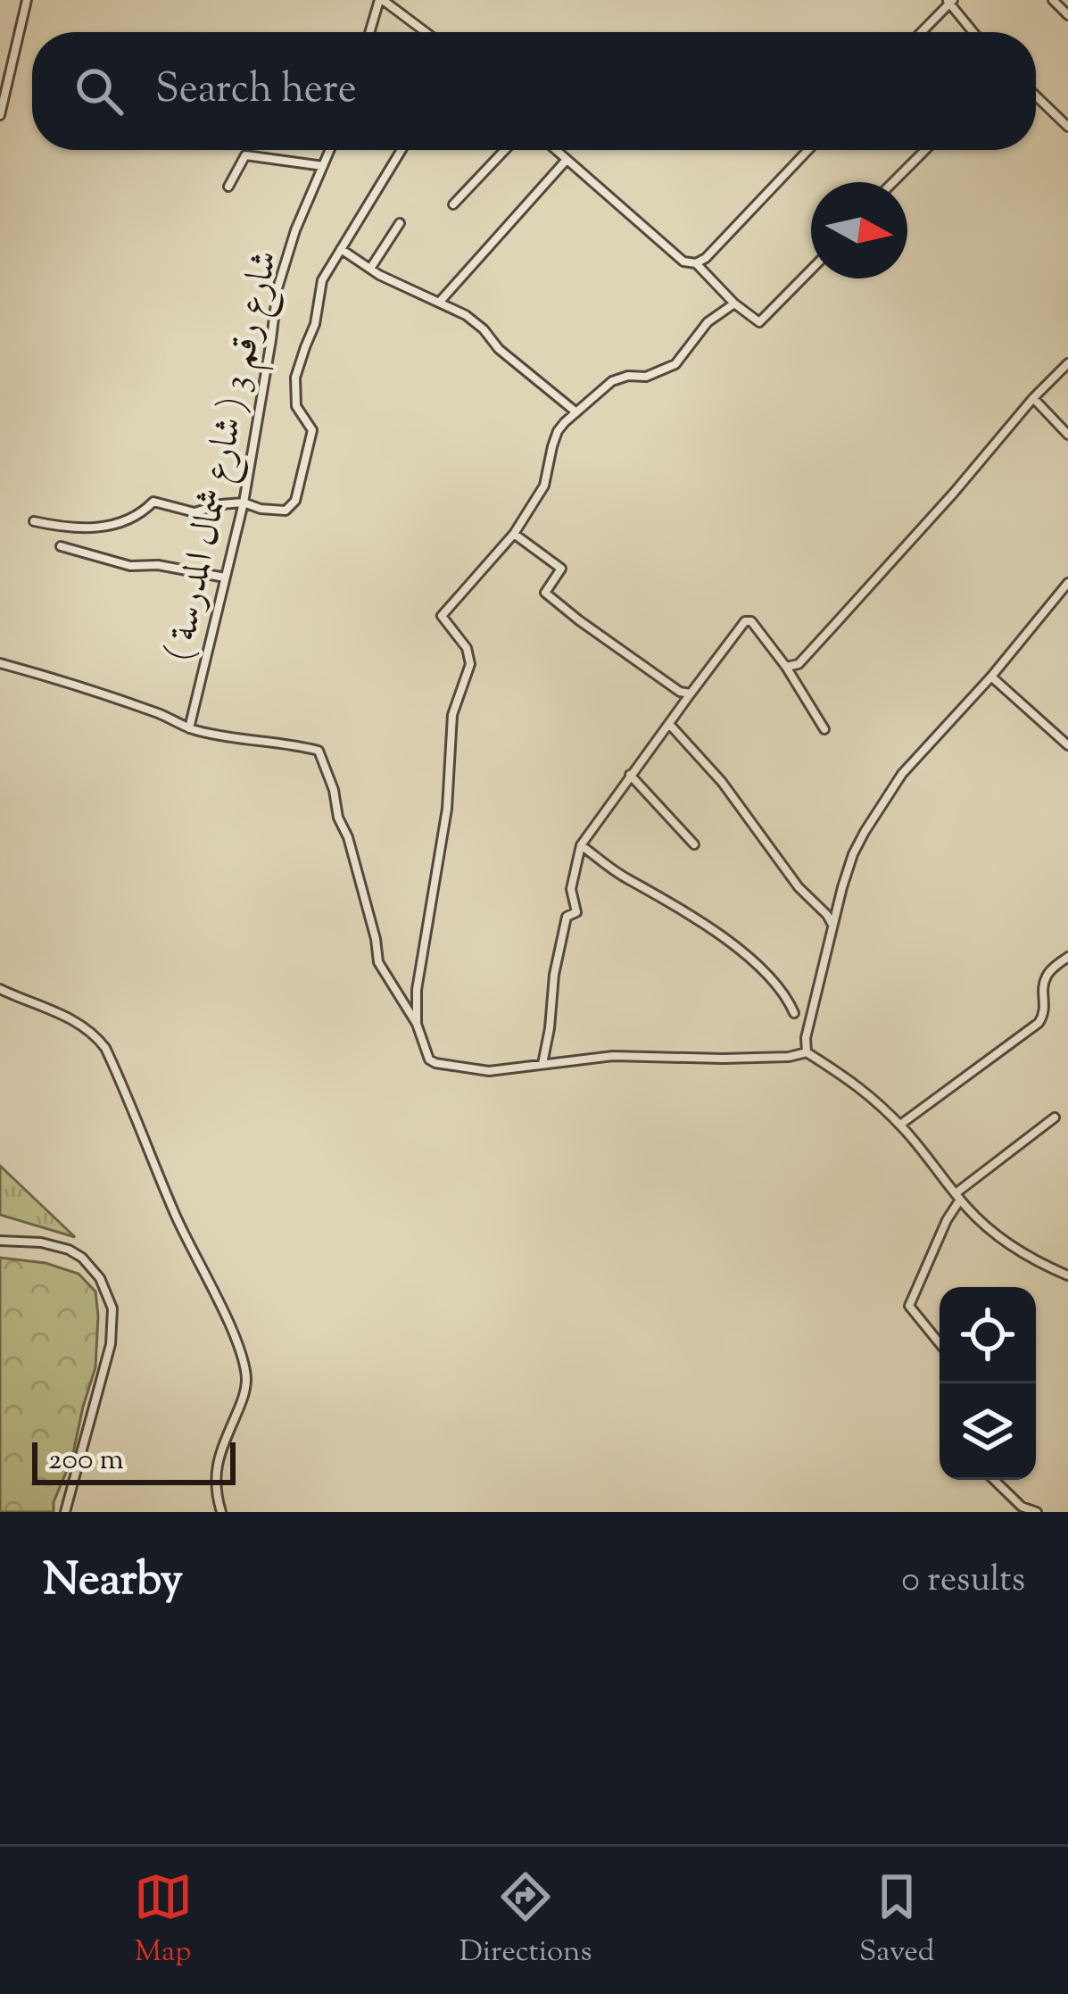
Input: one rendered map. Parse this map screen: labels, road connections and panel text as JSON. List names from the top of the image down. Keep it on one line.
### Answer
{"streets":{"street":["شارع رقم 3 ( شارع شمال المدرسة )"]},"scale_bar":"200 m","north":"right","page":{"search":"Search here","scale":"200 m","heading":["Nearby","0 results"],"nav":["Map","Directions","Saved"]}}
